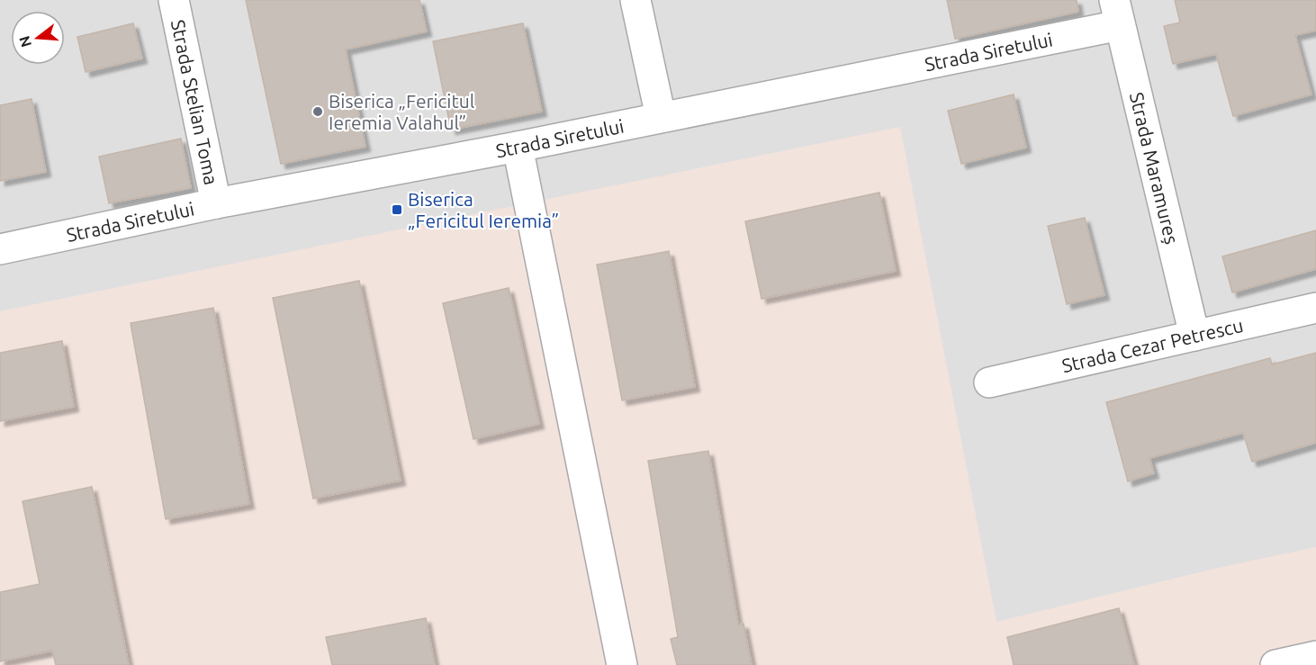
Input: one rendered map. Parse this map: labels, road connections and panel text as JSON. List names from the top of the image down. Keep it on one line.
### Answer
{"streets":{"street":["Strada Siretului","Strada Stelian Toma","Strada Maramureș","Strada Cezar Petrescu"]},"crossings":[["Strada Siretului","Strada Stelian Toma"],["Strada Siretului","Strada Maramureș"],["Strada Maramureș","Strada Cezar Petrescu"]],"places":{"other":["Biserica „Fericitul Ieremia Valahul”"],"transit":["Biserica „Fericitul Ieremia”"]},"north":"left"}
